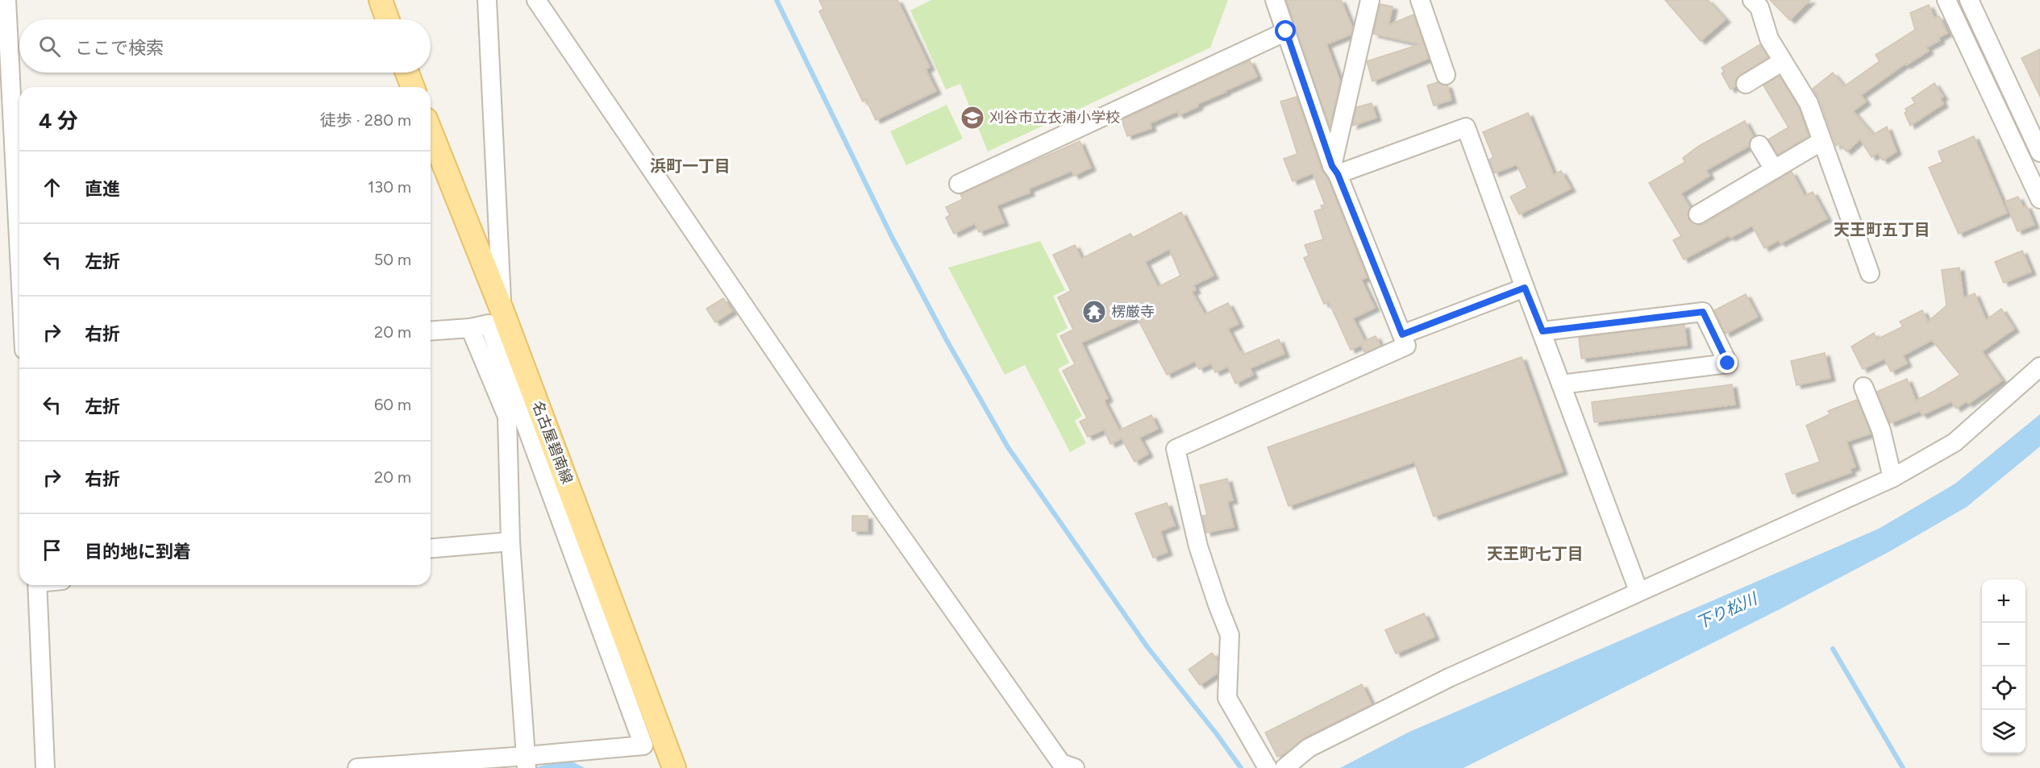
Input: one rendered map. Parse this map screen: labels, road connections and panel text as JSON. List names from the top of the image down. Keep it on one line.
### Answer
{"streets":{"main road":["名古屋碧南線"]},"districts":["浜町一丁目","天王町五丁目","天王町七丁目"],"water":["下り松川"],"places":{"school or university":["刈谷市立衣浦小学校"],"temple":["楞厳寺"]},"page":{"search":"ここで検索","heading":["4 分","徒歩 · 280 m"],"list":[["直進","130 m"],["左折","50 m"],["右折","20 m"],["左折","60 m"],["右折","20 m"],"目的地に到着"],"map_buttons":["+","−"]}}
